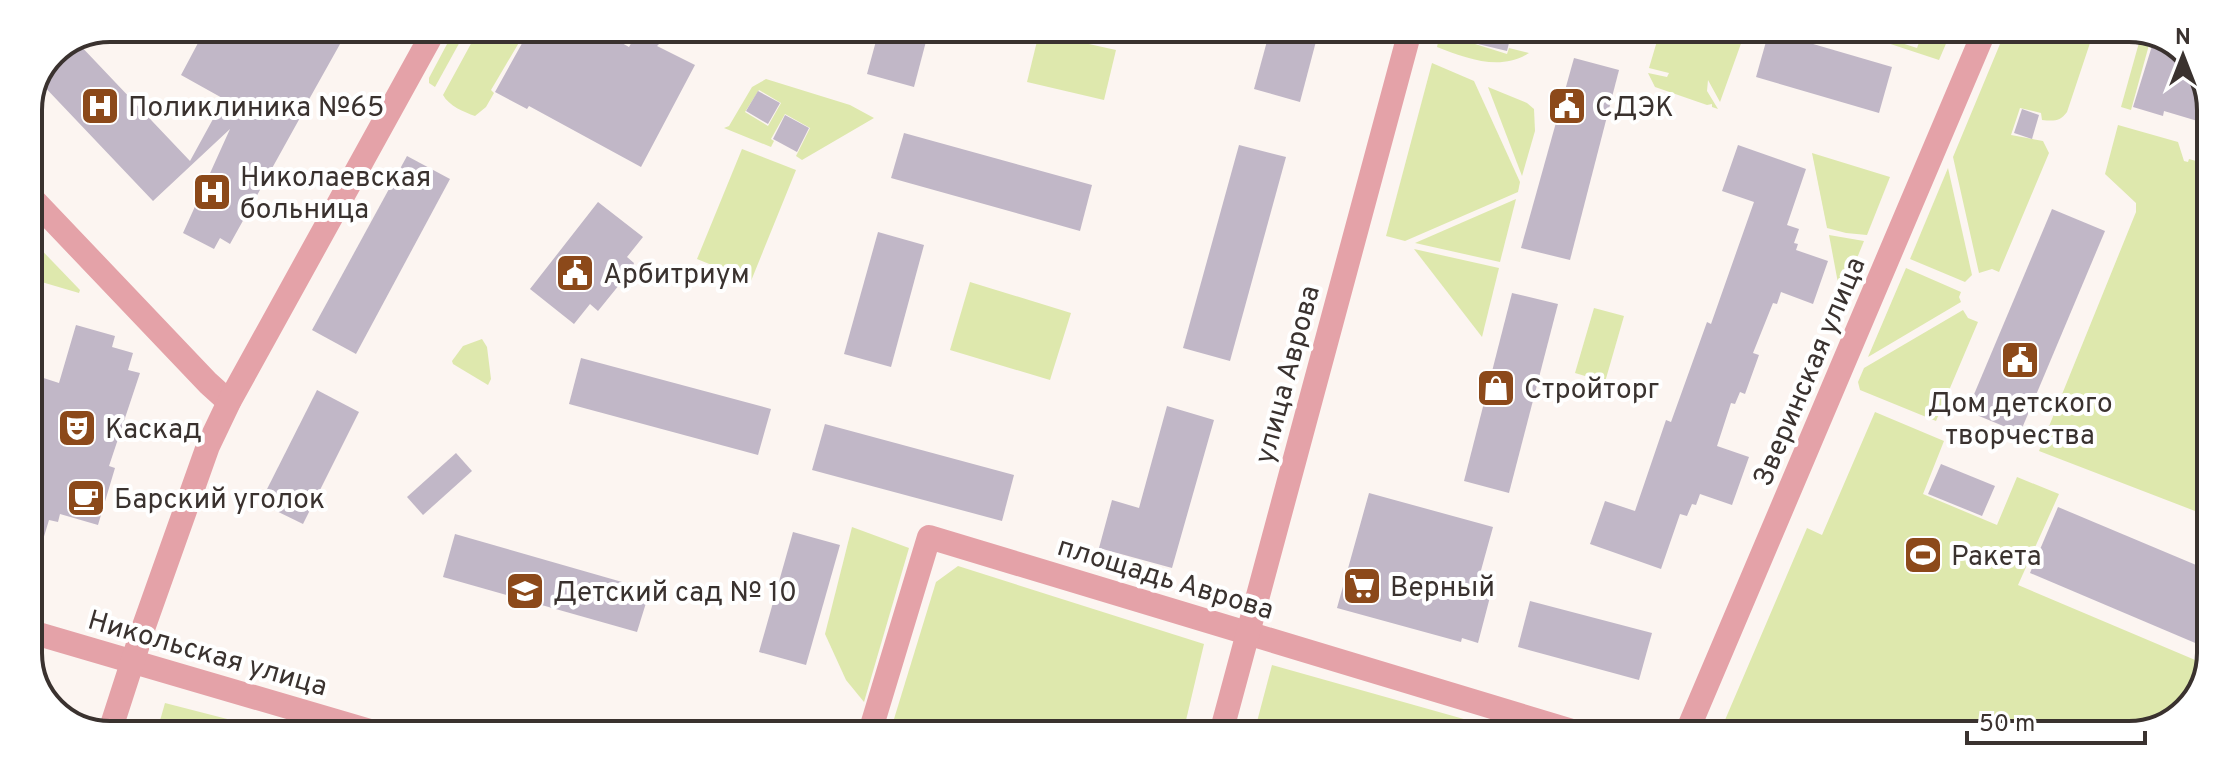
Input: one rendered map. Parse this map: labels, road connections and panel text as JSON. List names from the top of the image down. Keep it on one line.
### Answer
{"streets":{"street":["Зверинская улица","улица Аврова","площадь Аврова","Никольская улица"]},"crossings":[["улица Аврова","площадь Аврова"]],"places":{"hospital":["Поликлиника №65","Николаевская больница"],"public building":["СДЭК","Арбитриум","Дом детского творчества"],"shop":["Стройторг"],"theatre":["Каскад"],"cafe":["Барский уголок"],"sports":["Ракета"],"supermarket":["Верный"],"school or university":["Детский сад № 10"]},"scale_bar":"50 m","north":"top"}
